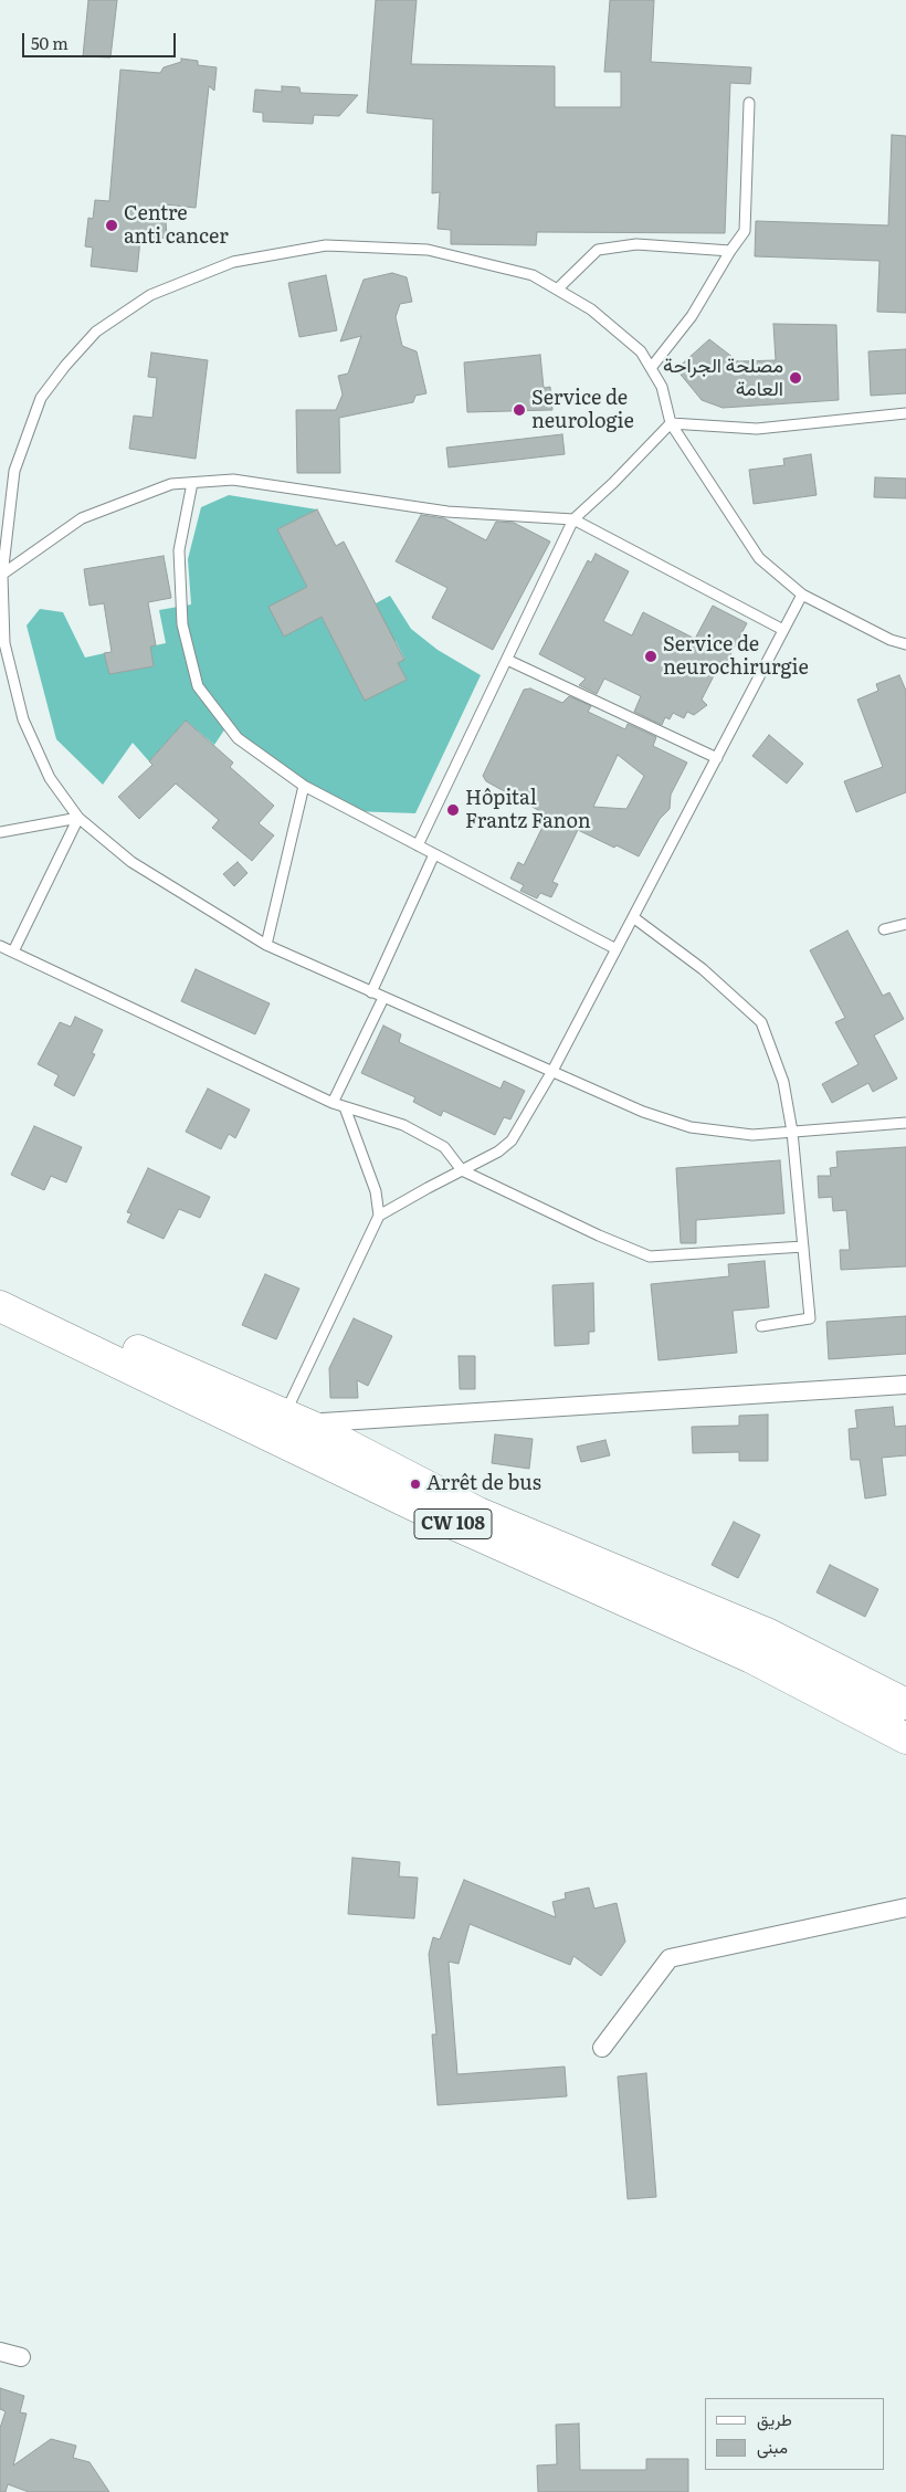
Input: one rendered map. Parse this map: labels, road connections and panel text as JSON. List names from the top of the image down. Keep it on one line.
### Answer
{"streets":{"highway":["CW 108"]},"places":["Centre anti cancer","مصلحة الجراحة العامة","Service de neurologie","Service de neurochirurgie","Hôpital Frantz Fanon","Arrêt de bus"],"legend":["طريق","مبنى"],"scale_bar":"50 m"}
